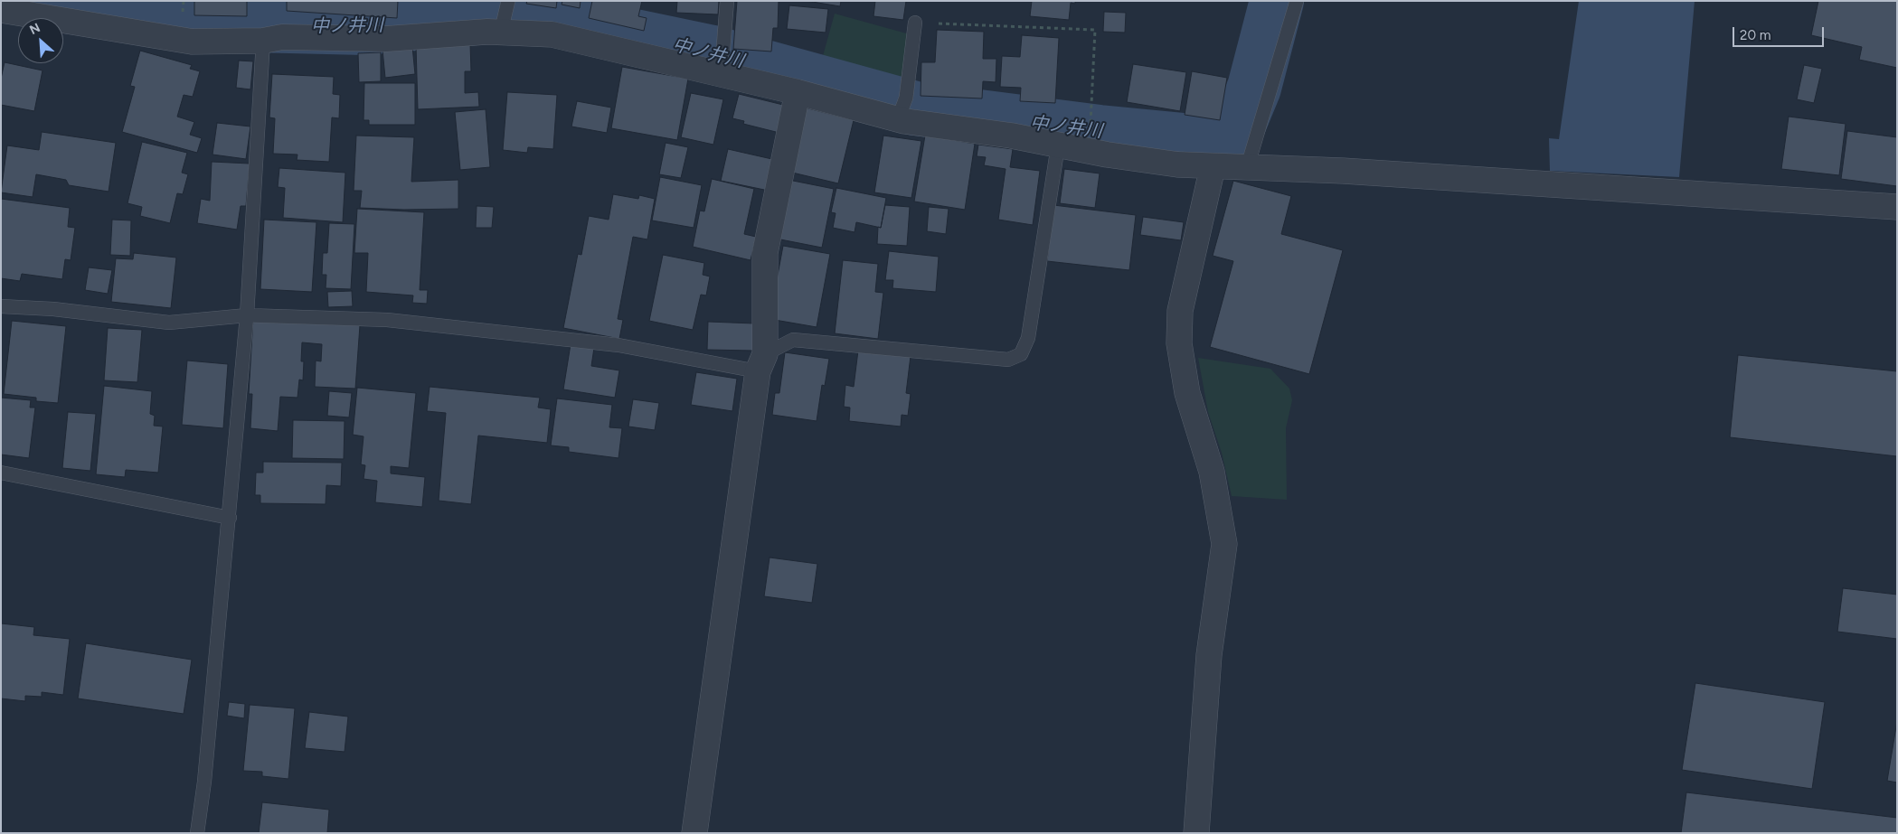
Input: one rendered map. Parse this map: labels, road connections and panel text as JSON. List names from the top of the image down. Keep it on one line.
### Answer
{"water":["中ノ井川"],"scale_bar":"20 m","north":"top left"}
